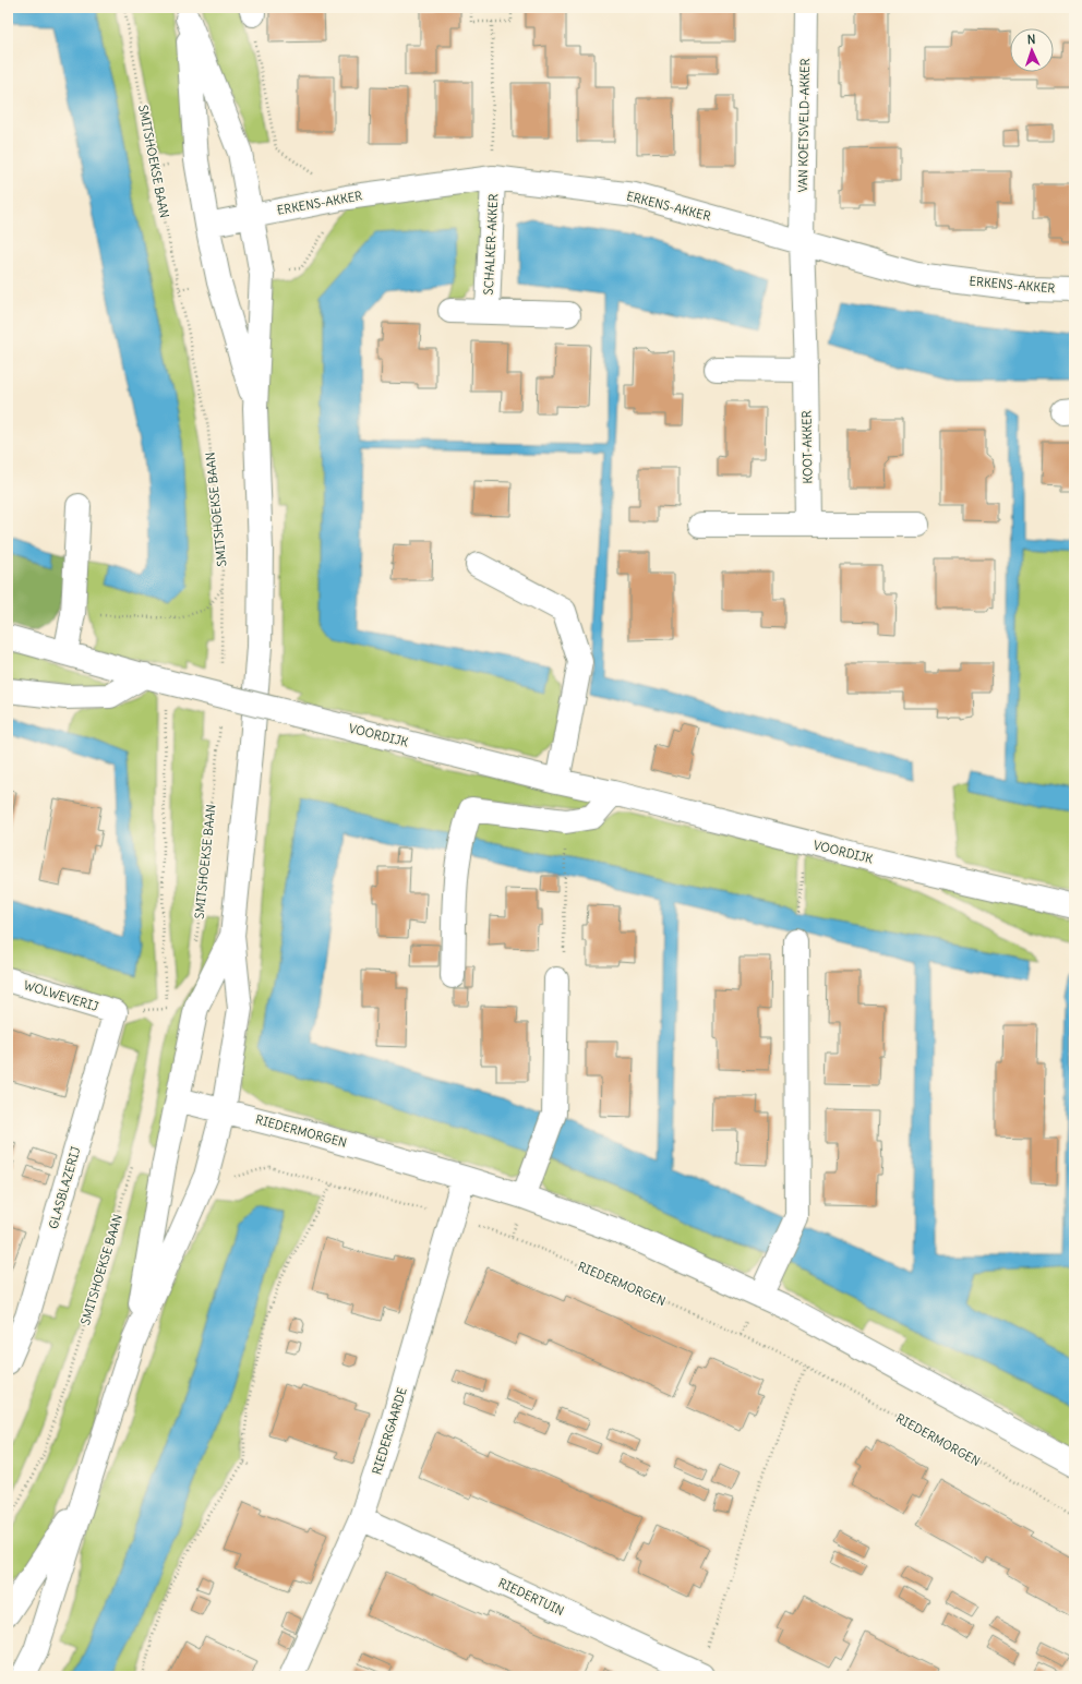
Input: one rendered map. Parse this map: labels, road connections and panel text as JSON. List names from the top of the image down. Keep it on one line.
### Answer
{"streets":{"street":["VAN KOETSVELD-AKKER","ERKENS-AKKER","SCHALKER-AKKER","KOOT-AKKER","VOORDIJK","WOLWEVERIJ","RIEDERMORGEN","GLASBLAZERIJ","RIEDERGAARDE","RIEDERTUIN"],"path":["SMITSHOEKSE BAAN"]},"crossings":[["VAN KOETSVELD-AKKER","ERKENS-AKKER"],["VAN KOETSVELD-AKKER","KOOT-AKKER"],["ERKENS-AKKER","SCHALKER-AKKER"],["ERKENS-AKKER","KOOT-AKKER"],["WOLWEVERIJ","GLASBLAZERIJ"],["RIEDERMORGEN","RIEDERGAARDE"],["RIEDERGAARDE","RIEDERTUIN"]],"north":"top"}
